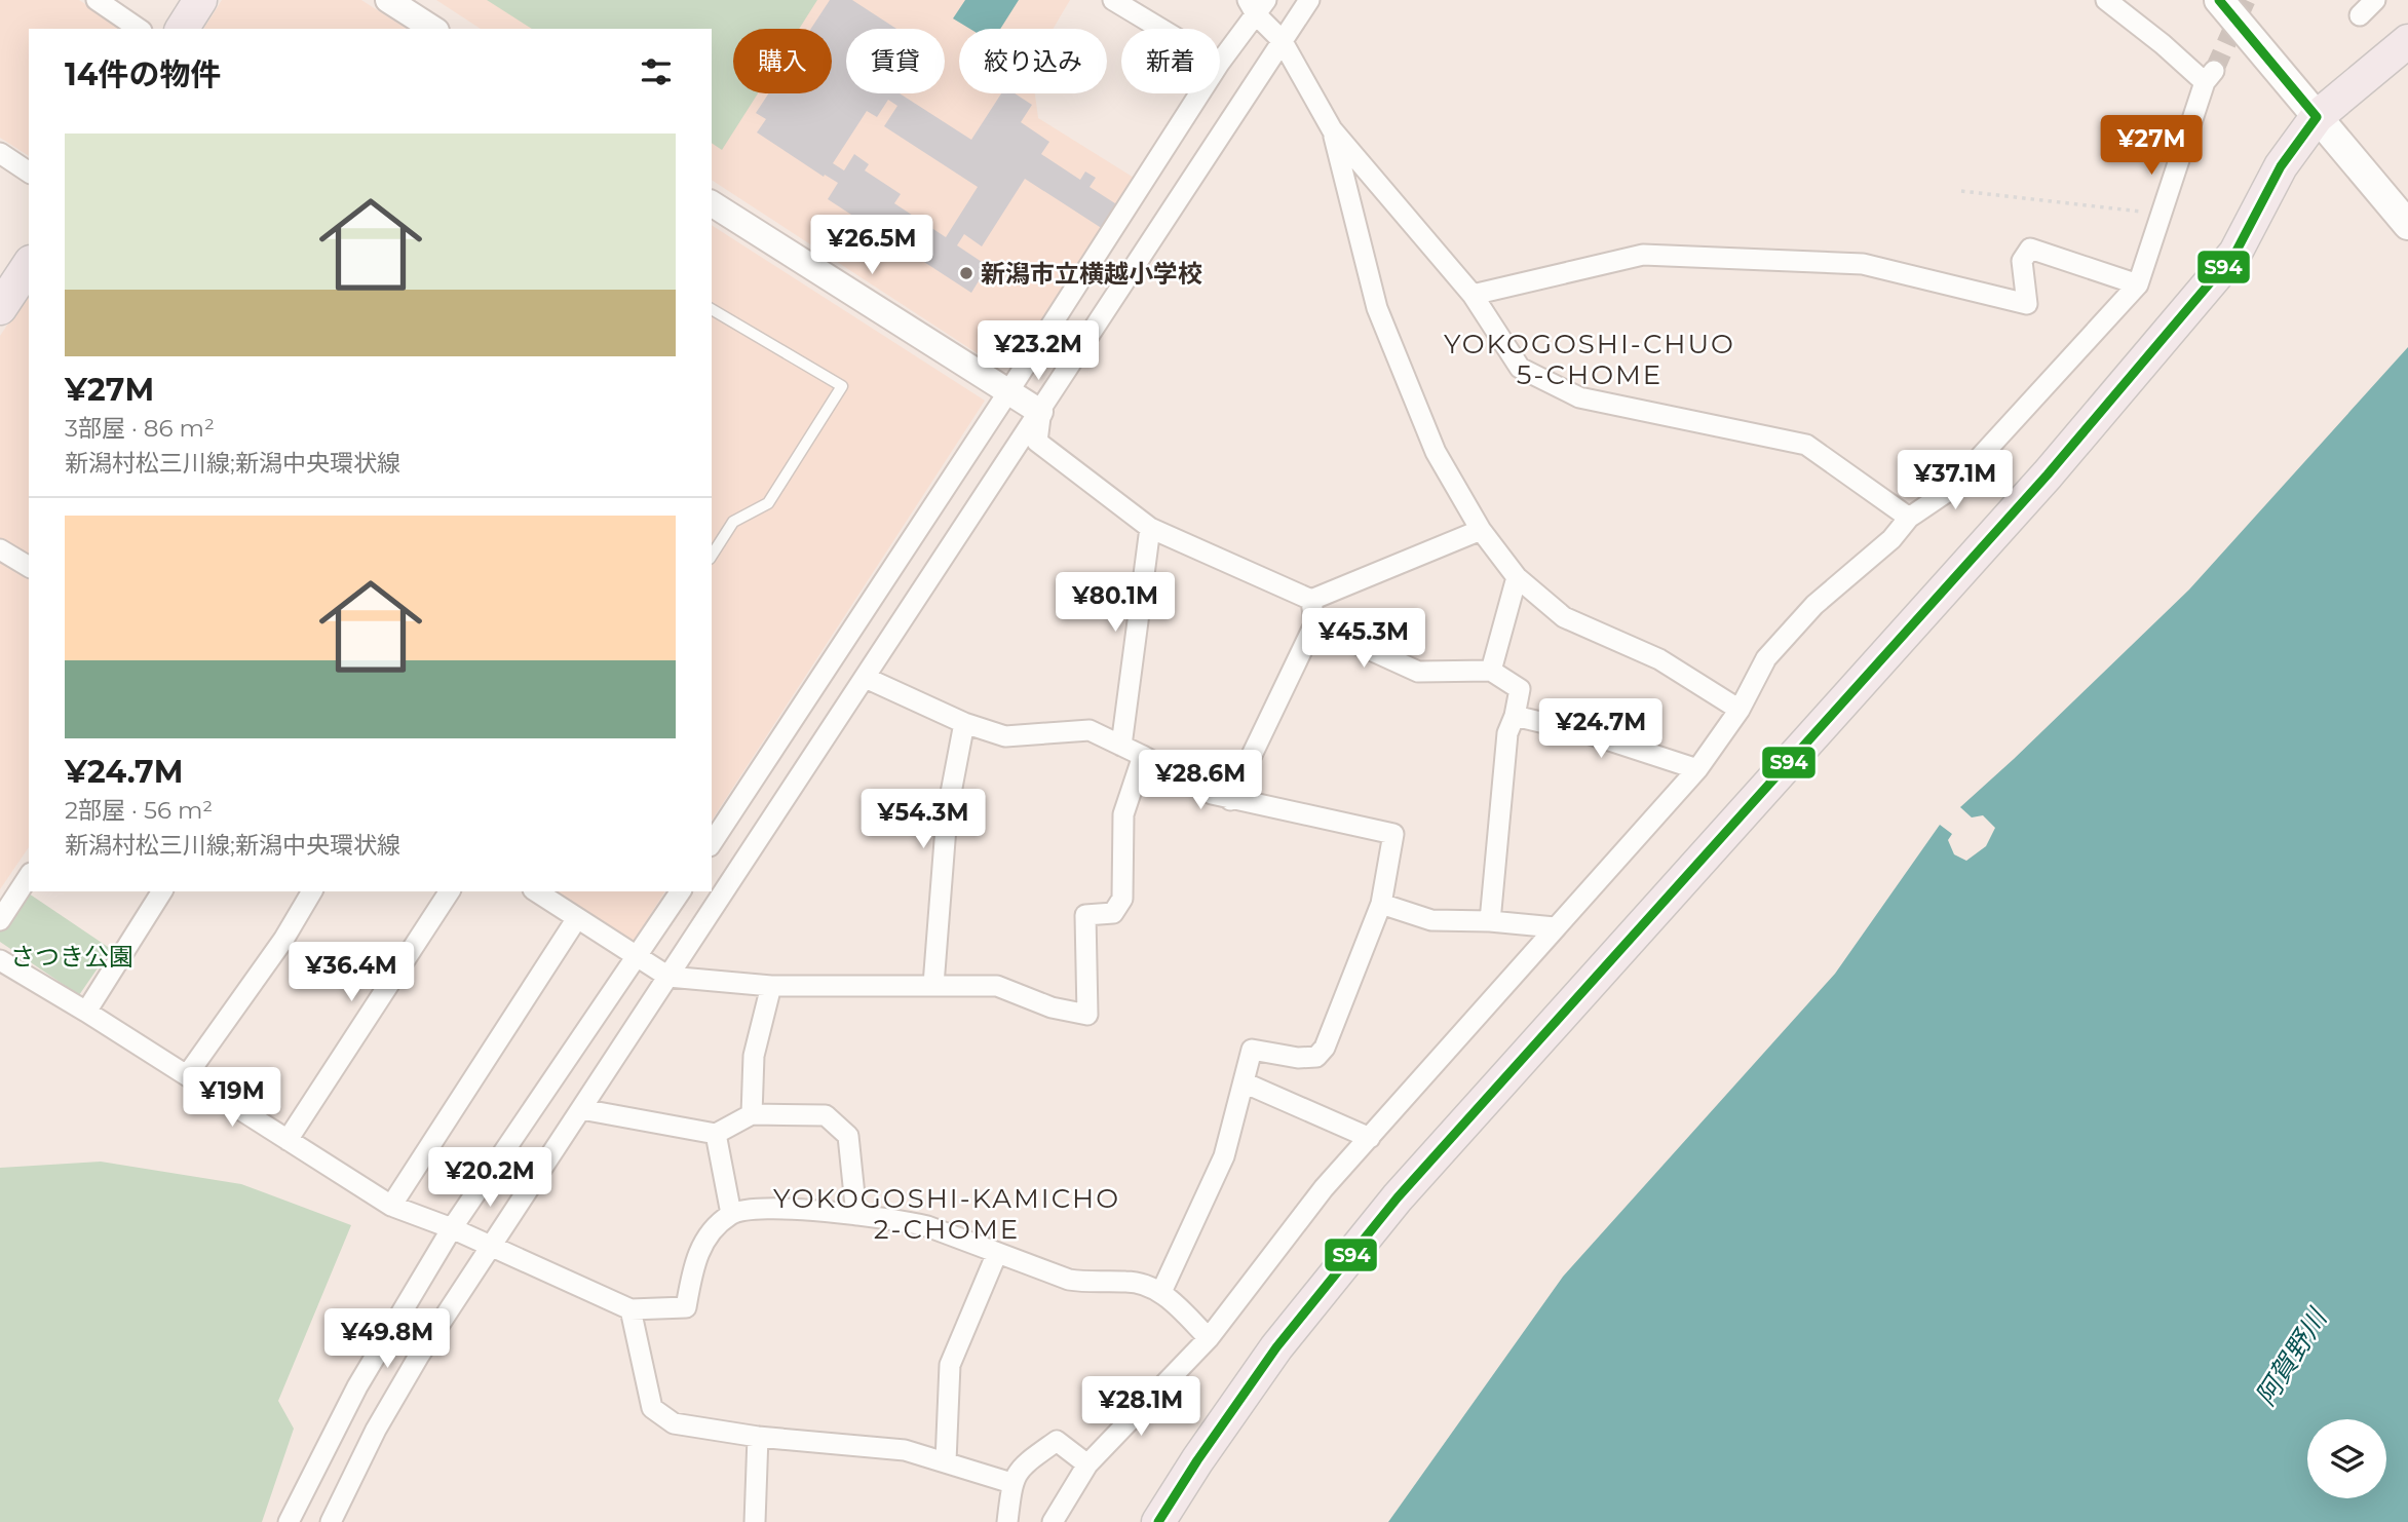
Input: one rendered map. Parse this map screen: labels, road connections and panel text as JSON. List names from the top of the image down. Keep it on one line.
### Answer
{"districts":["YOKOGOSHI-CHUO 5-CHOME","YOKOGOSHI-KAMICHO 2-CHOME"],"water":["阿賀野川"],"parks":["さつき公園"],"places":["新潟市立横越小学校"],"lines":["transit line S94"],"page":{"chip":["購入","賃貸","絞り込み","新着"],"heading":"14件の物件","price":["¥27M","¥26.5M","¥23.2M","¥37.1M","¥80.1M","¥45.3M","¥24.7M","¥28.6M","¥54.3M","¥36.4M","¥19M","¥20.2M","¥49.8M","¥28.1M"],"list":[{"name":"¥27M","note":"3部屋 · 86 m² · 新潟村松三川線;新潟中央環状線"},{"name":"¥24.7M","note":"2部屋 · 56 m² · 新潟村松三川線;新潟中央環状線"}]}}
